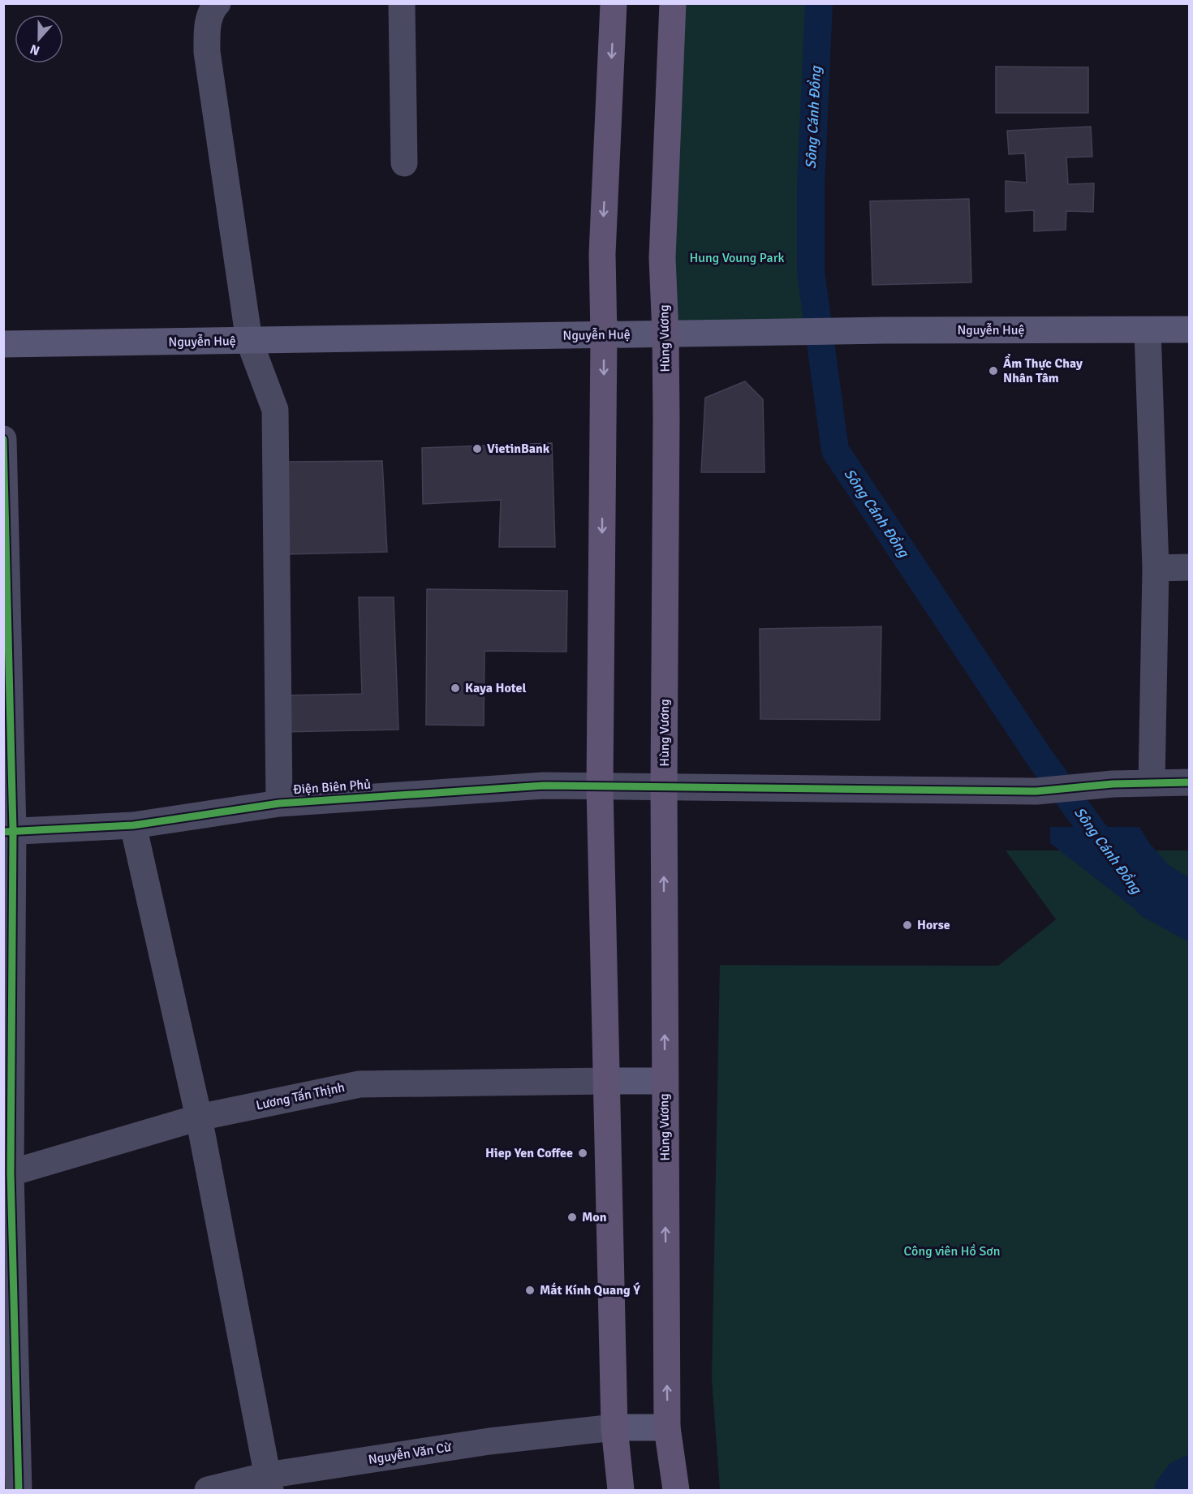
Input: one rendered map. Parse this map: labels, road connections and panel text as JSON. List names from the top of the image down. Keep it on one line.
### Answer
{"streets":{"main road":["Nguyễn Huệ","Hùng Vương"],"street":["Điện Biên Phủ","Lương Tấn Thịnh","Nguyễn Văn Cừ"]},"crossings":[["Nguyễn Huệ","Hùng Vương"],["Hùng Vương","Điện Biên Phủ"]],"water":["Sông Cánh Đồng"],"parks":["Hung Voung Park","Công viên Hồ Sơn"],"places":["Ẩm Thực Chay Nhân Tâm","VietinBank","Kaya Hotel","Horse","Hiep Yen Coffee","Mon","Mắt Kính Quang Ý"],"north":"bottom"}
